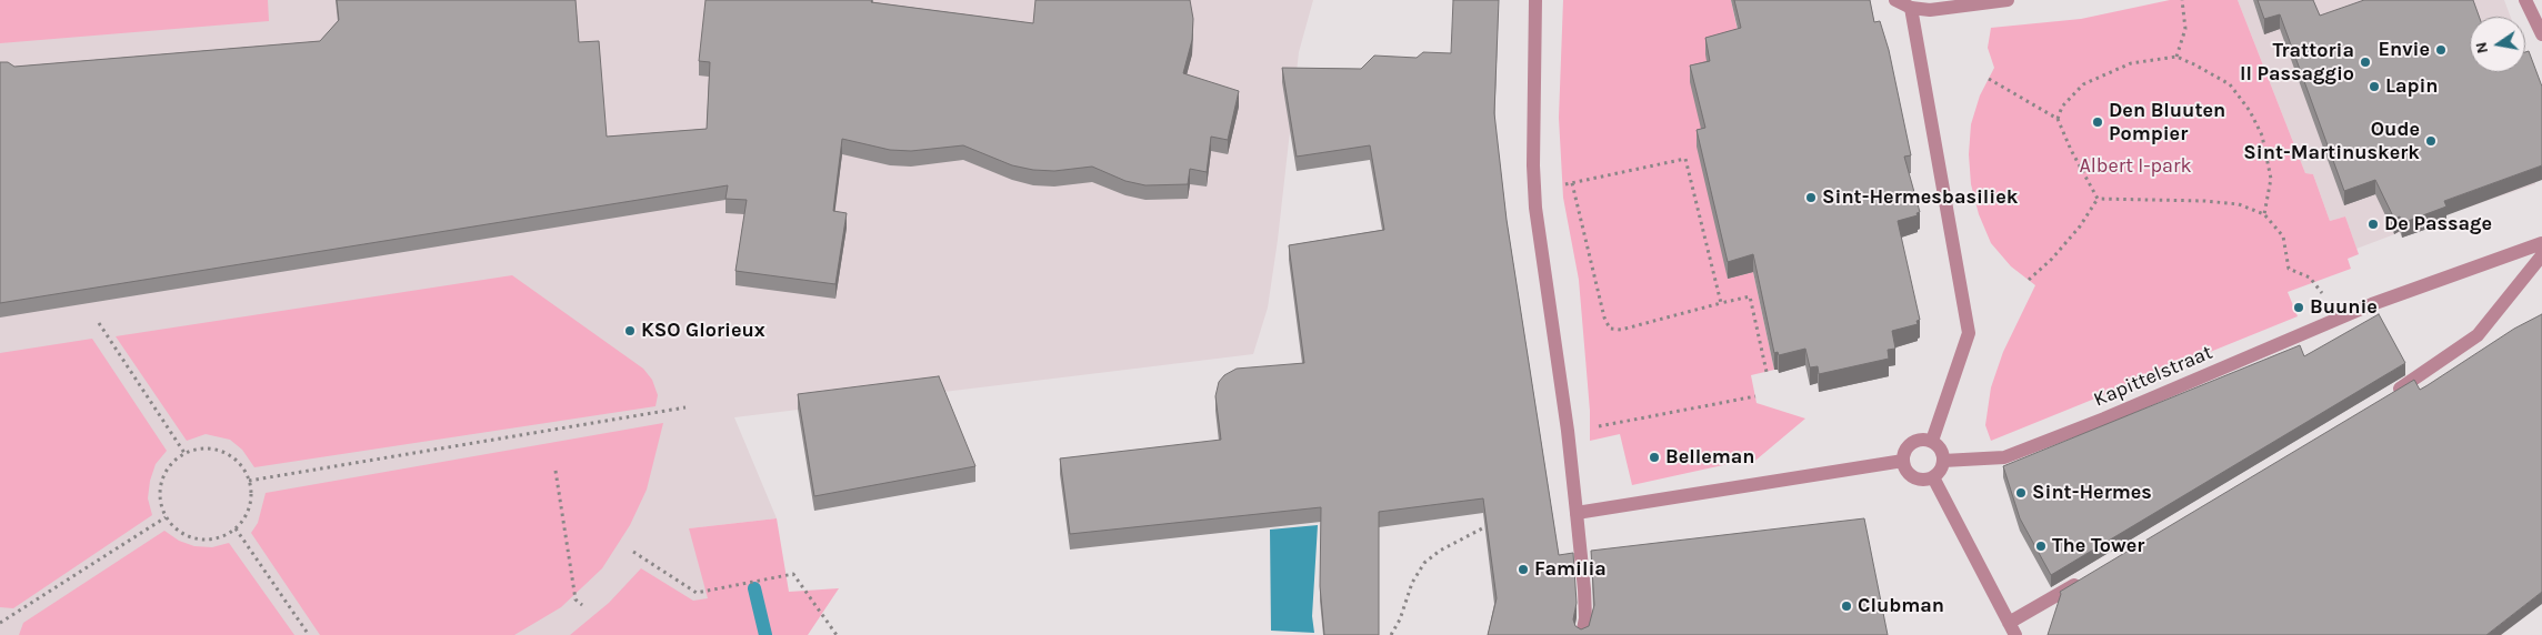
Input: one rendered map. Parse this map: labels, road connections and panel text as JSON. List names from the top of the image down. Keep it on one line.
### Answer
{"streets":{"street":["Kapittelstraat"]},"parks":["Albert I-park"],"places":["Envie","Trattoria Il Passaggio","Lapin","Den Bluuten Pompier","Oude Sint-Martinuskerk","Sint-Hermesbasiliek","De Passage","Buunie","KSO Glorieux","Belleman","Sint-Hermes","The Tower","Familia","Clubman"],"north":"left"}
